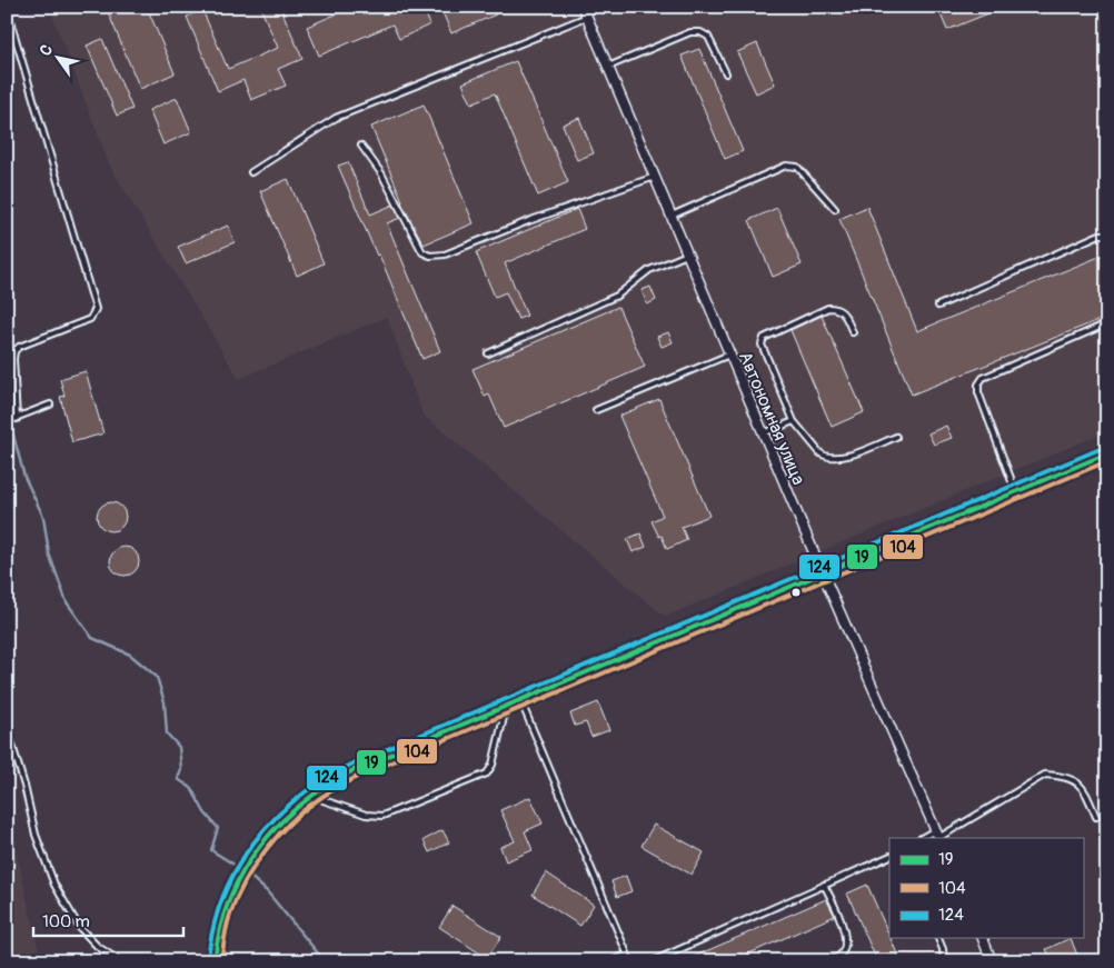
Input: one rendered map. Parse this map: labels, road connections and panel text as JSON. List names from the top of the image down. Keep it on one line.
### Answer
{"streets":{"street":["Автономная улица"]},"lines":["transit line 124","transit line 19","transit line 104"],"legend":["19","104","124"],"scale_bar":"100 m","north":"top left"}
